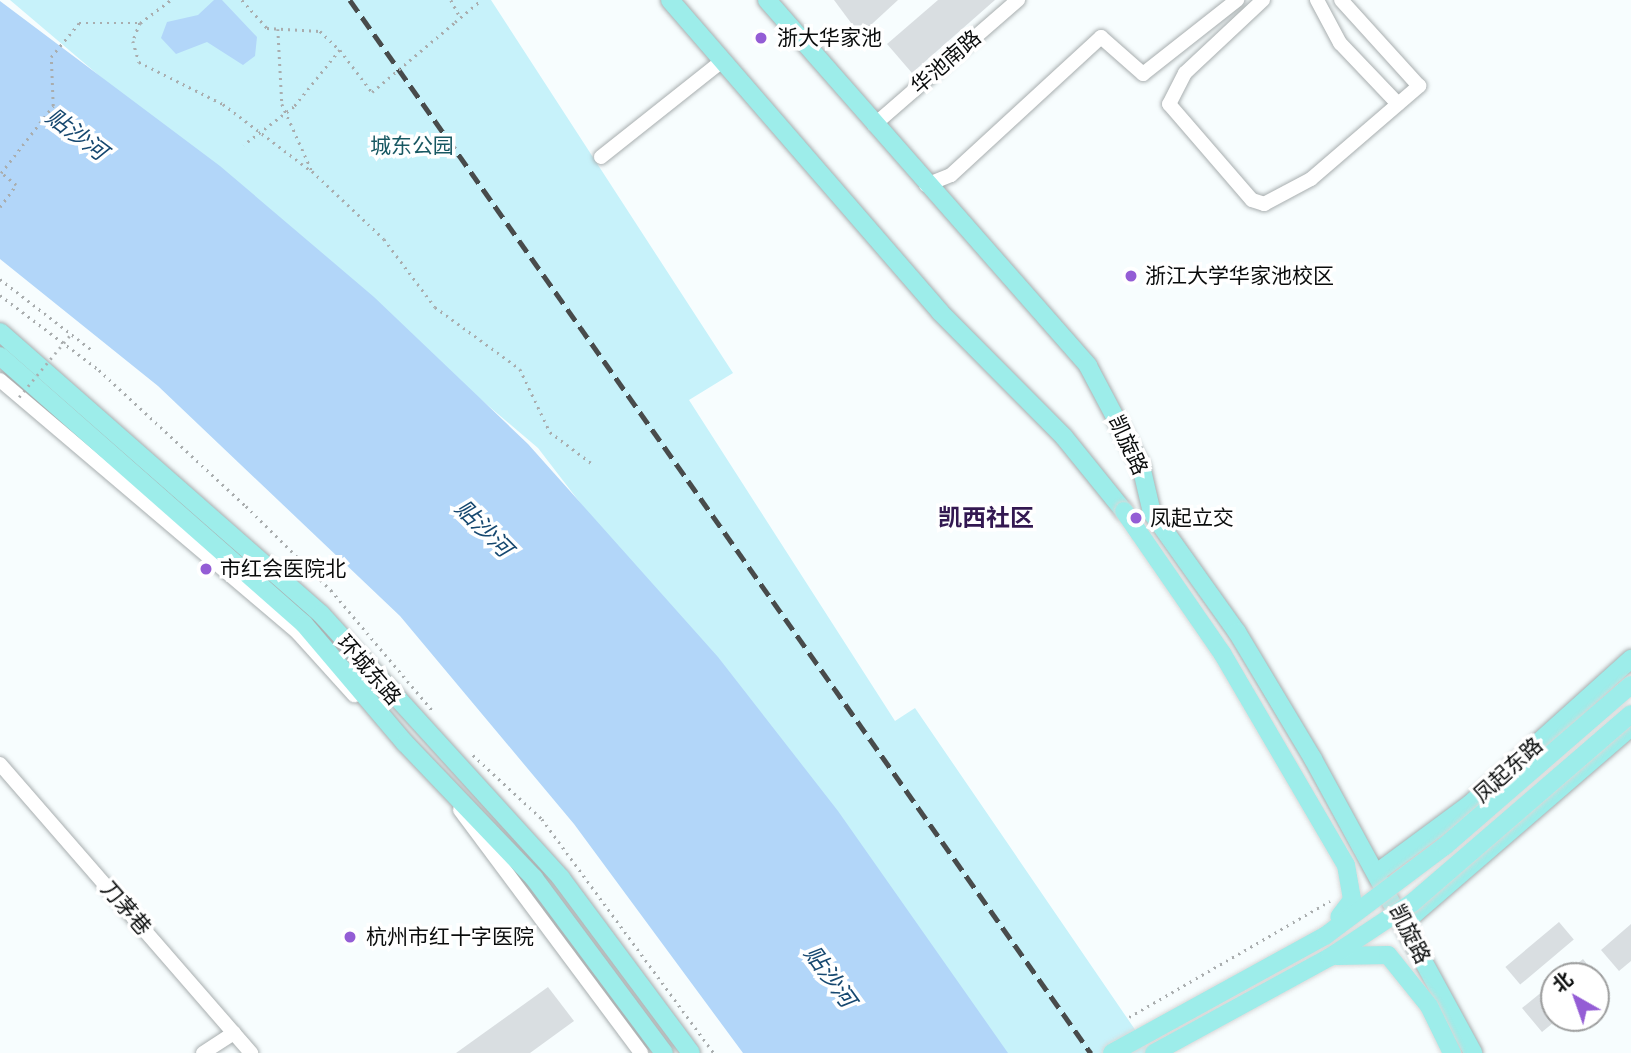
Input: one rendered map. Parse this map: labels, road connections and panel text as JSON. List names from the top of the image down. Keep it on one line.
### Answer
{"streets":{"main road":["凯旋路","环城东路","凤起东路"],"street":["华池南路","刀茅巷"]},"crossings":[["华池南路","凯旋路"],["凯旋路","凤起东路"]],"districts":["凯西社区"],"water":["贴沙河"],"parks":["城东公园"],"places":["浙大华家池","浙江大学华家池校区","凤起立交","市红会医院北","杭州市红十字医院"],"north":"top left"}
